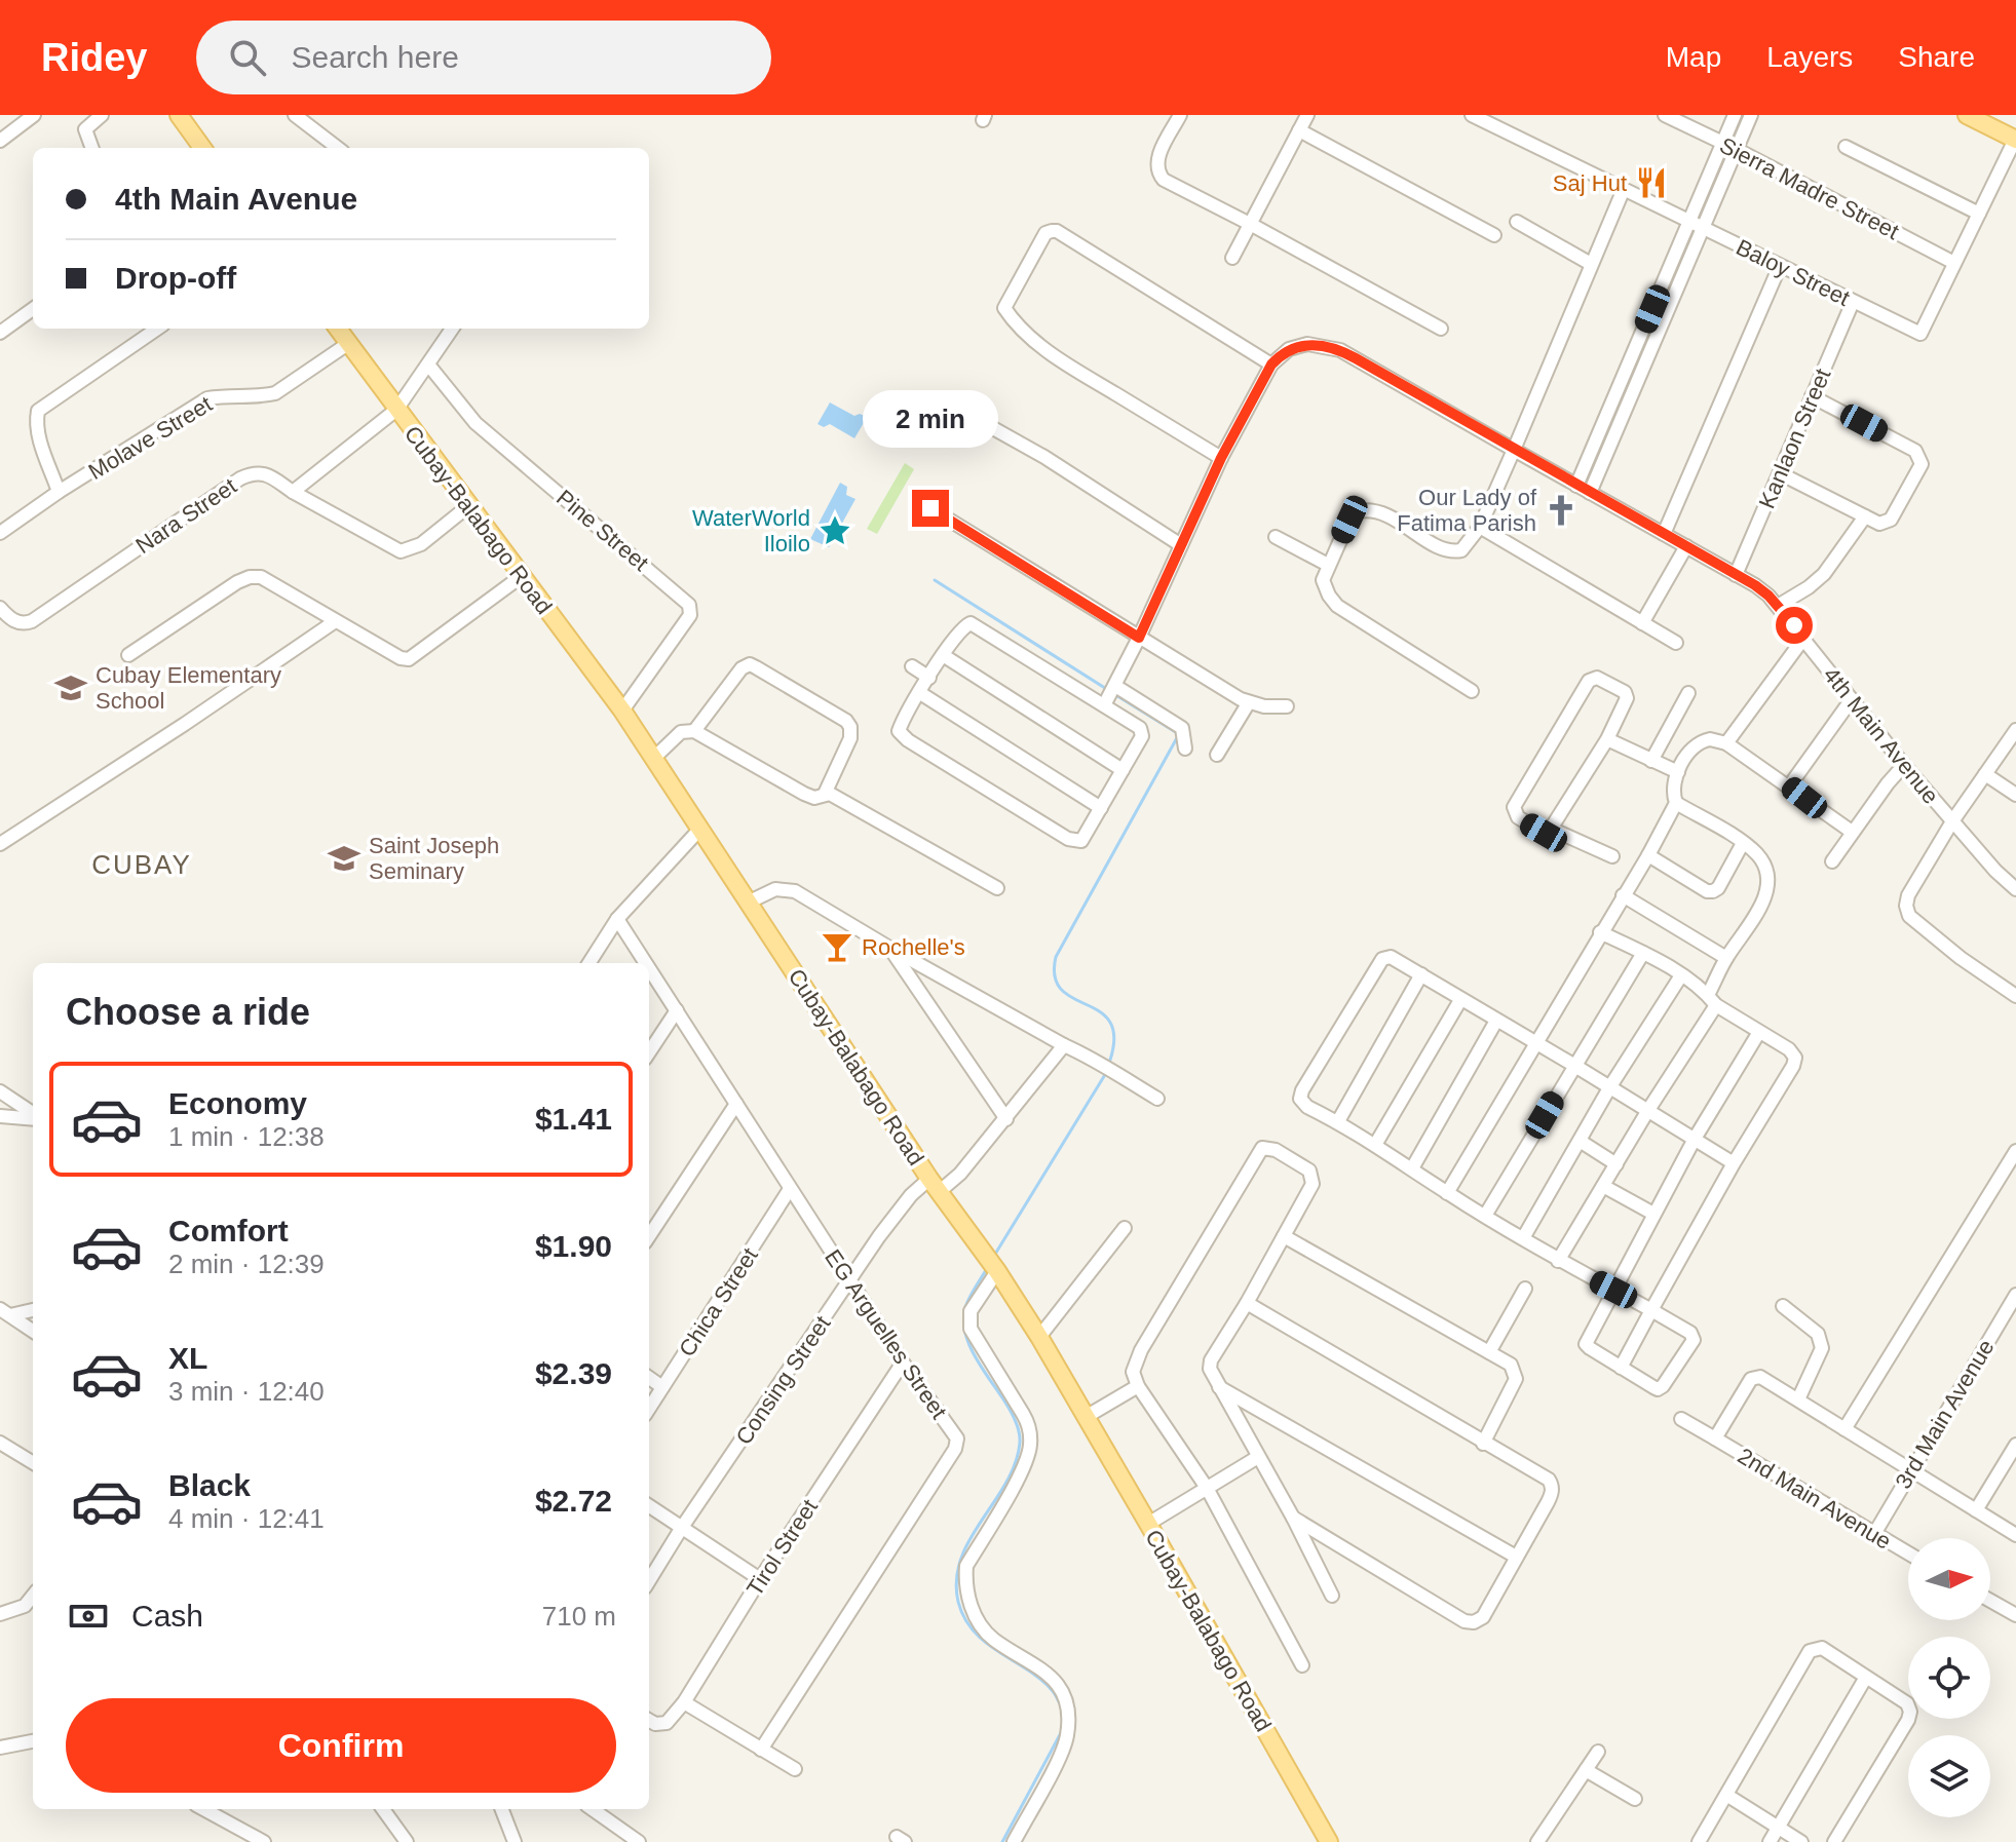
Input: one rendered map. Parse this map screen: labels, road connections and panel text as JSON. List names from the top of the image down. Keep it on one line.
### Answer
{"streets":{"main road":["Cubay-Balabago Road"],"street":["Sierra Madre Street","Baloy Street","Molave Street","Kanlaon Street","Nara Street","Pine Street","4th Main Avenue","Chica Street","EG Arguelles Street","Consing Street","3rd Main Avenue","2nd Main Avenue","Tirol Street"]},"crossings":[["Sierra Madre Street","Baloy Street"],["Baloy Street","Kanlaon Street"],["Molave Street","Cubay-Balabago Road"],["Kanlaon Street","4th Main Avenue"],["Nara Street","Cubay-Balabago Road"],["Cubay-Balabago Road","Pine Street"],["Cubay-Balabago Road","Consing Street"],["Chica Street","EG Arguelles Street"],["EG Arguelles Street","Consing Street"],["EG Arguelles Street","Tirol Street"],["3rd Main Avenue","2nd Main Avenue"]],"districts":["CUBAY"],"places":{"restaurant":["Saj Hut"],"church":["Our Lady of Fatima Parish"],"place":["WaterWorld Iloilo"],"school or university":["Cubay Elementary School","Saint Joseph Seminary"],"bar":["Rochelle's"]},"north":"right","page":{"header":"Ridey","search":"Search here","nav":["Map","Layers","Share"],"banner":["4th Main Avenue","Drop-off"],"bubble":"2 min","heading":"Choose a ride","list":[{"name":"Economy","note":"1 min · 12:38","value":"$1.41"},{"name":"Comfort","note":"2 min · 12:39","value":"$1.90"},{"name":"XL","note":"3 min · 12:40","value":"$2.39"},{"name":"Black","note":"4 min · 12:41","value":"$2.72"}],"pay":["Cash","710 m"],"buttons":"Confirm"}}
